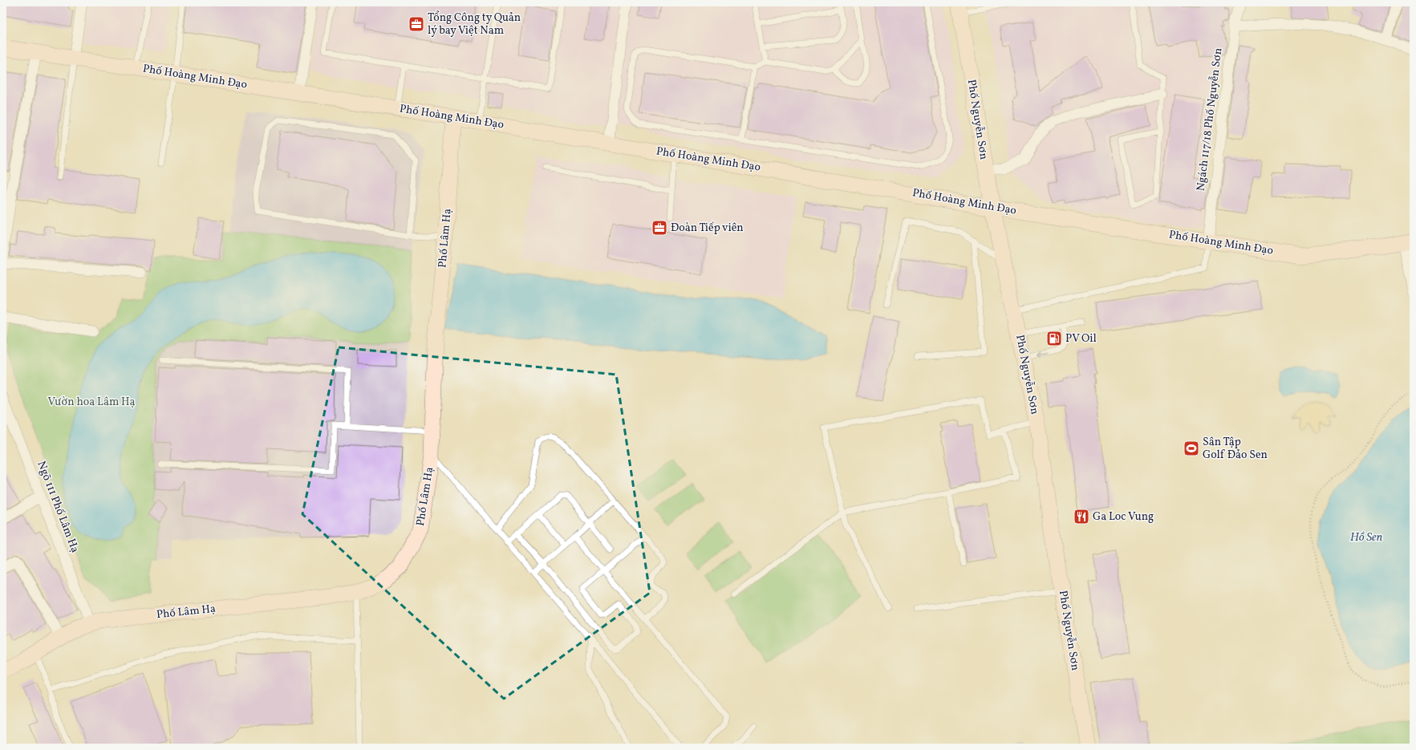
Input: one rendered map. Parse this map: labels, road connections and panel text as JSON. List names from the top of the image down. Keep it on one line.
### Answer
{"streets":{"street":["Phố Hoàng Minh Đạo","Phố Nguyễn Sơn","Ngách 117/18 Phố Nguyễn Sơn","Phố Lâm Hạ","Ngõ 111 Phố Lâm Hạ"]},"crossings":[["Phố Hoàng Minh Đạo","Phố Nguyễn Sơn"],["Phố Hoàng Minh Đạo","Ngách 117/18 Phố Nguyễn Sơn"],["Phố Hoàng Minh Đạo","Phố Lâm Hạ"],["Phố Lâm Hạ","Ngõ 111 Phố Lâm Hạ"]],"water":["Hồ Sen"],"parks":["Vườn hoa Lâm Hạ"],"places":{"office":["Tổng Công ty Quản lý bay Việt Nam","Đoàn Tiếp viên"],"fuel station":["PV Oil"],"sports":["Sân Tập Golf Đảo Sen"],"restaurant":["Ga Loc Vung"]}}
